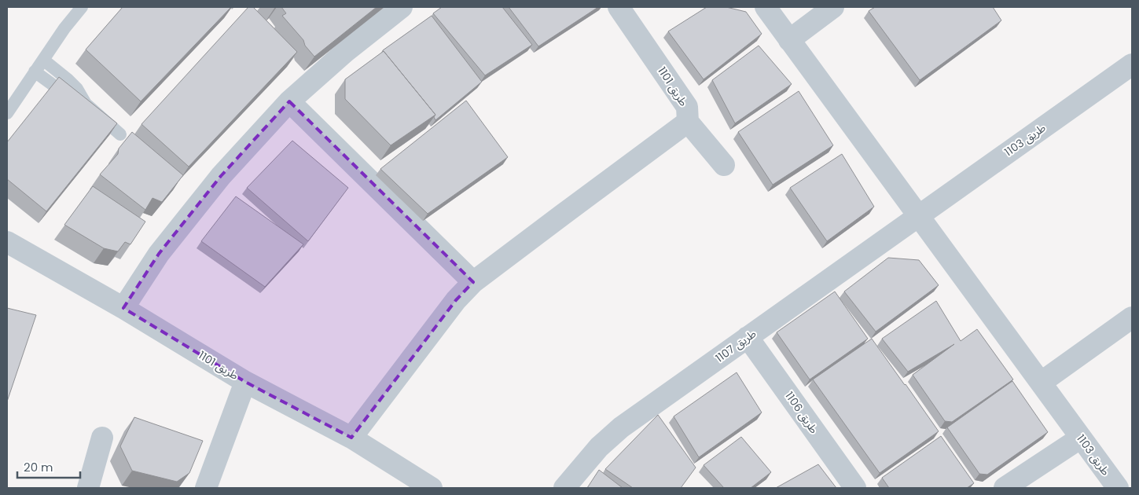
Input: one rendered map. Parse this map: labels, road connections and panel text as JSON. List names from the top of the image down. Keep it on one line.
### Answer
{"streets":{"street":["طريق 1101","طريق 1103","طريق 1107","طريق 1106"]},"crossings":[["طريق 1103","طريق 1107"],["طريق 1107","طريق 1106"]],"scale_bar":"20 m"}
